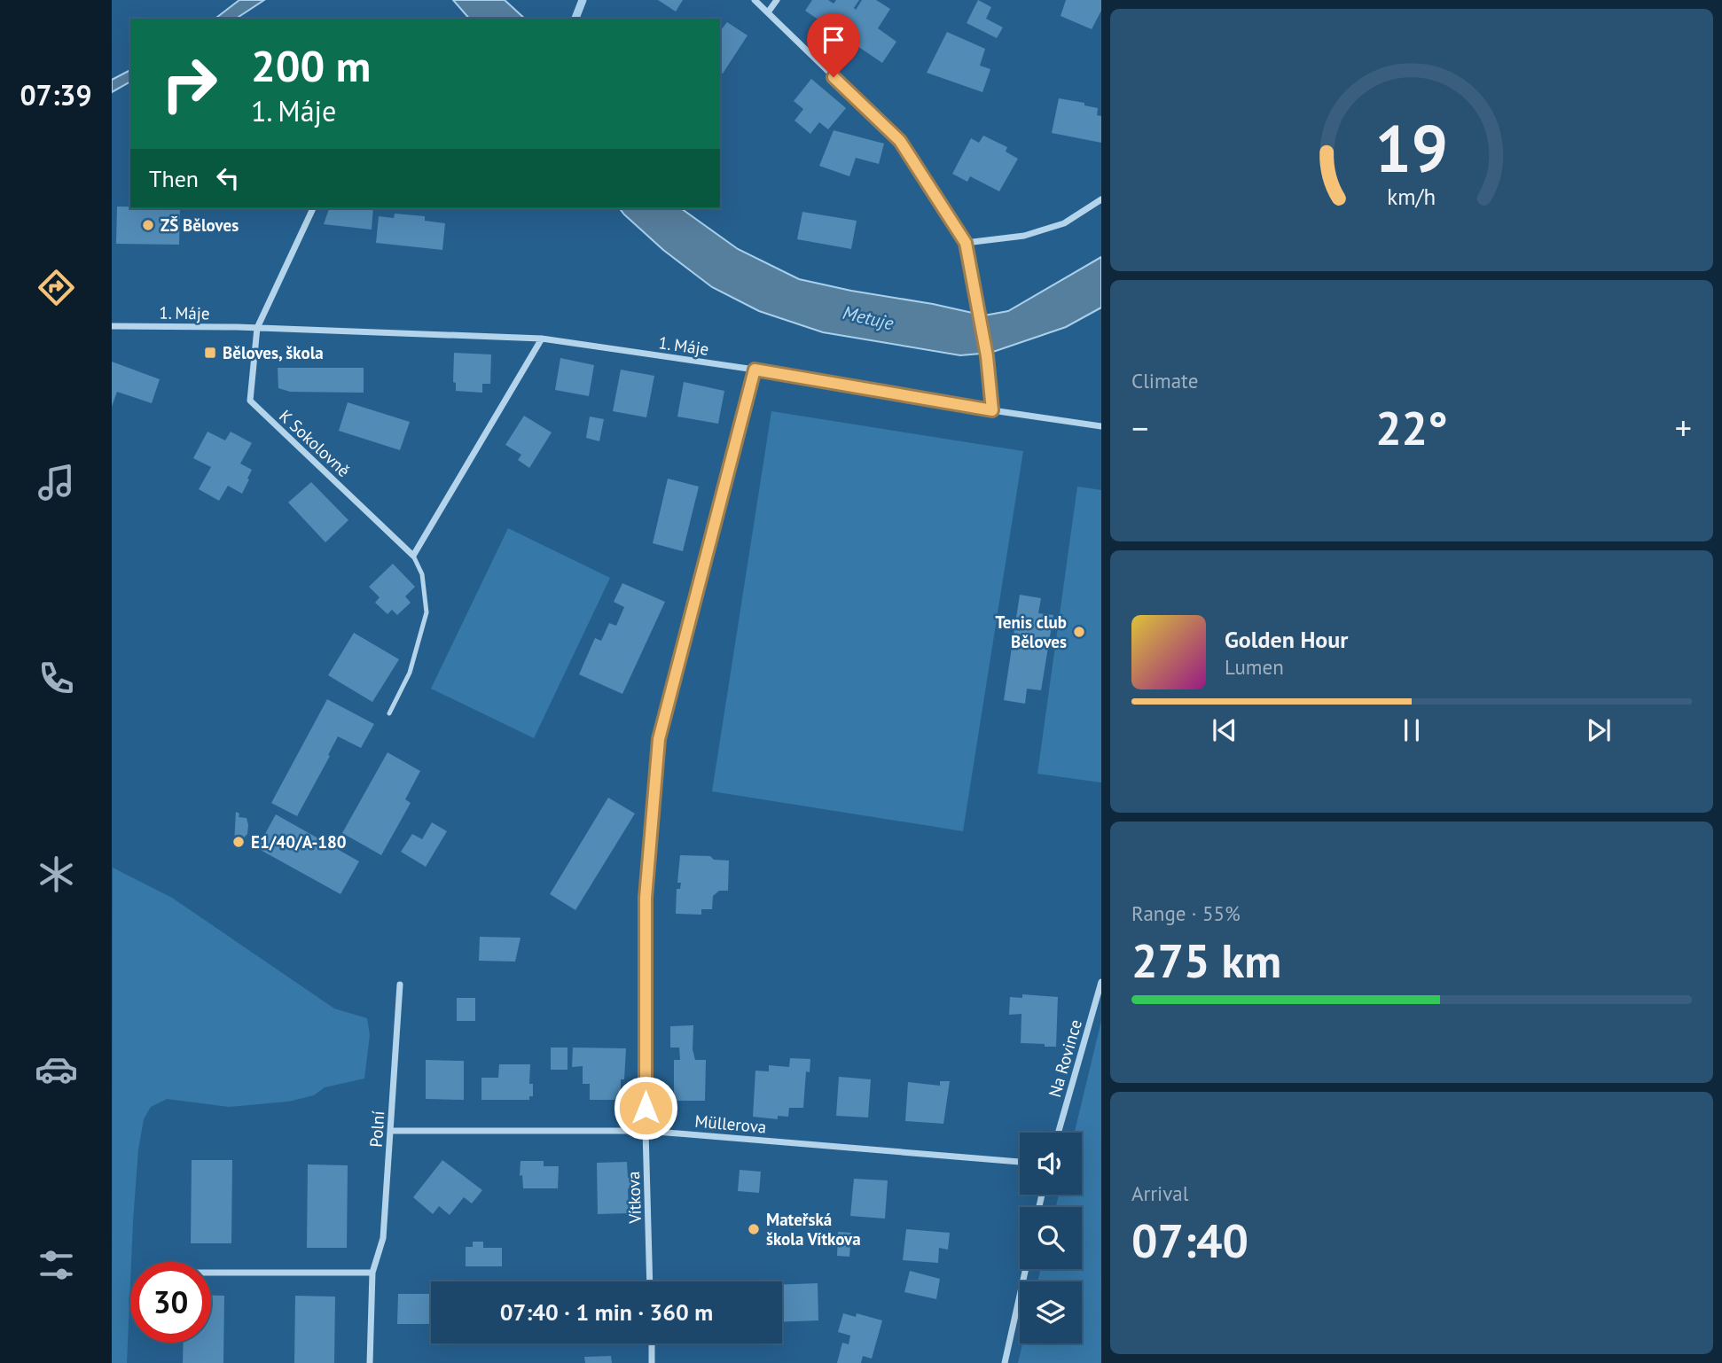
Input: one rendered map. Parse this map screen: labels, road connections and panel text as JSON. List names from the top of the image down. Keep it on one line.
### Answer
{"streets":{"street":["1. Máje","K Sokolovně","Na Rovince","Müllerova","Polní","Vítkova"]},"crossings":[["1. Máje","K Sokolovně"],["1. Máje","Vítkova"],["Müllerova","Polní"],["Müllerova","Vítkova"]],"water":["Metuje"],"places":{"other":["ZŠ Běloves","Tenis club Běloves","E1/40/A-180","Mateřská škola Vítkova"],"transit":["Běloves, škola"]},"page":{"tabs":"07:39","turn":["200 m","1. Máje"],"then":"Then","tile":["Climate",["Range · 55%","275 km"],["Arrival","07:40"]],"heat":["−","22°","+"],"song":["Golden Hour","Lumen"],"limit":"30","trip":"07:40 · 1 min · 360 m","gauge":["19","km/h"]}}
